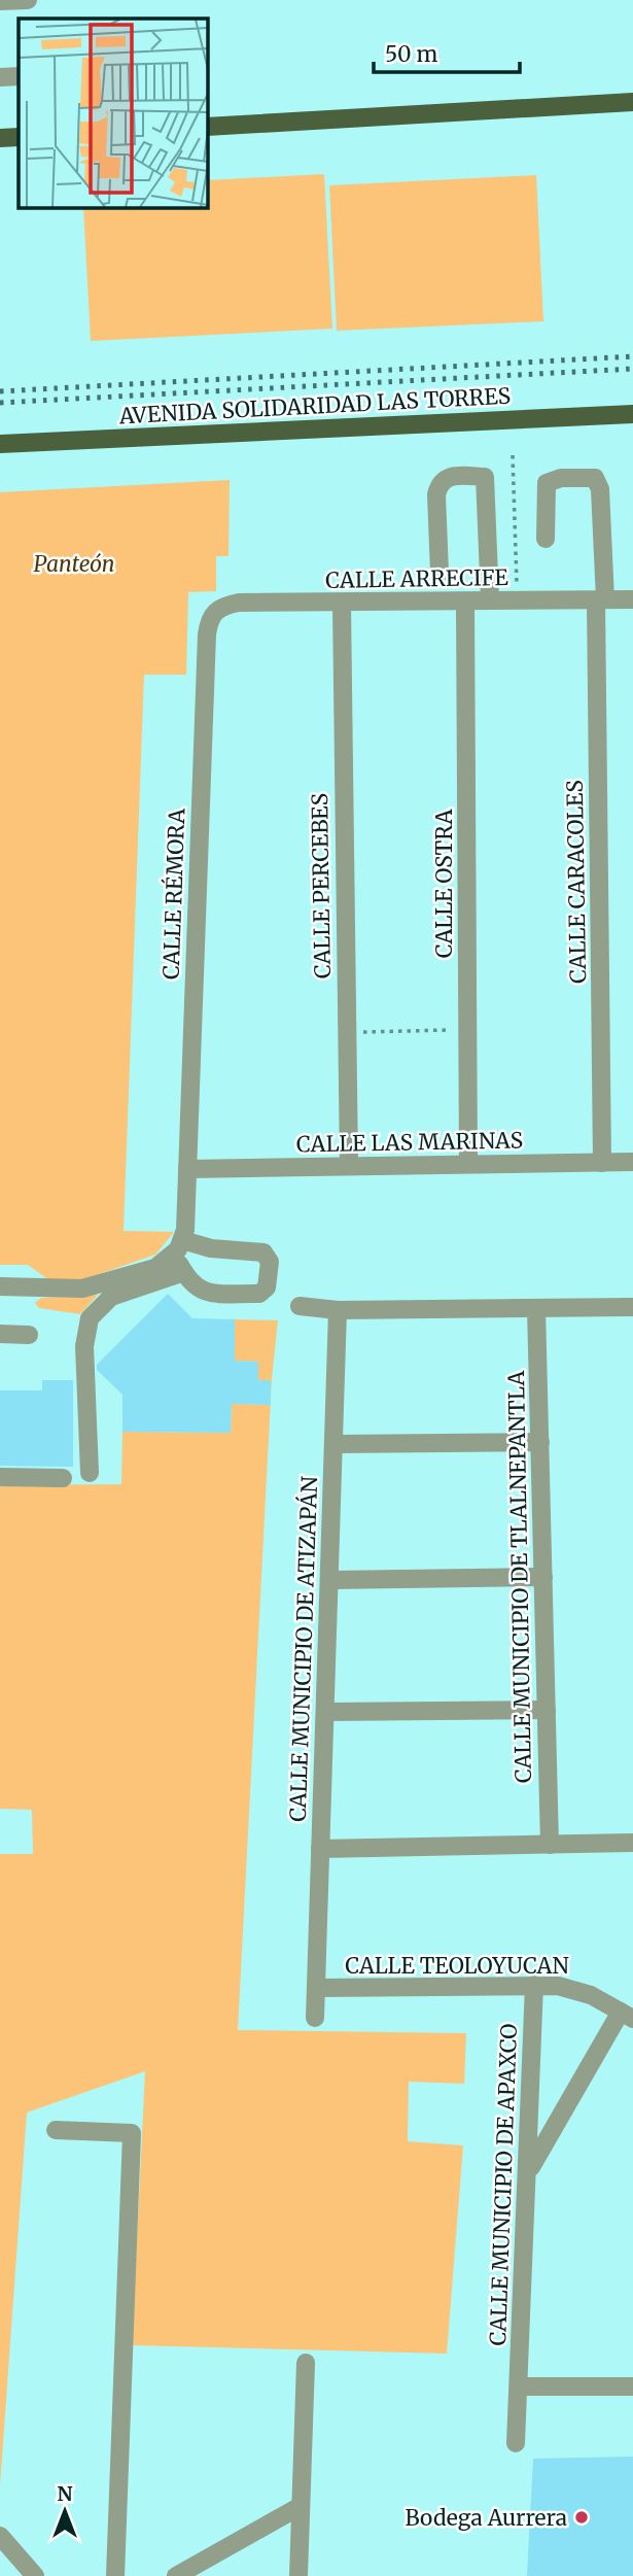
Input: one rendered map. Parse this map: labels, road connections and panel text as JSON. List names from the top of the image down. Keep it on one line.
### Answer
{"streets":{"main road":["AVENIDA SOLIDARIDAD LAS TORRES"],"street":["CALLE ARRECIFE","CALLE CARACOLES","CALLE OSTRA","CALLE PERCEBES","CALLE RÉMORA","CALLE LAS MARINAS","CALLE MUNICIPIO DE TLALNEPANTLA","CALLE MUNICIPIO DE ATIZAPÁN","CALLE TEOLOYUCAN","CALLE MUNICIPIO DE APAXCO"]},"crossings":[["CALLE ARRECIFE","CALLE CARACOLES"],["CALLE ARRECIFE","CALLE OSTRA"],["CALLE ARRECIFE","CALLE PERCEBES"],["CALLE ARRECIFE","CALLE RÉMORA"],["CALLE CARACOLES","CALLE LAS MARINAS"],["CALLE OSTRA","CALLE LAS MARINAS"],["CALLE PERCEBES","CALLE LAS MARINAS"],["CALLE RÉMORA","CALLE LAS MARINAS"],["CALLE MUNICIPIO DE ATIZAPÁN","CALLE TEOLOYUCAN"],["CALLE TEOLOYUCAN","CALLE MUNICIPIO DE APAXCO"]],"parks":["Panteón"],"places":["Bodega Aurrera"],"scale_bar":"50 m","north":"top"}
